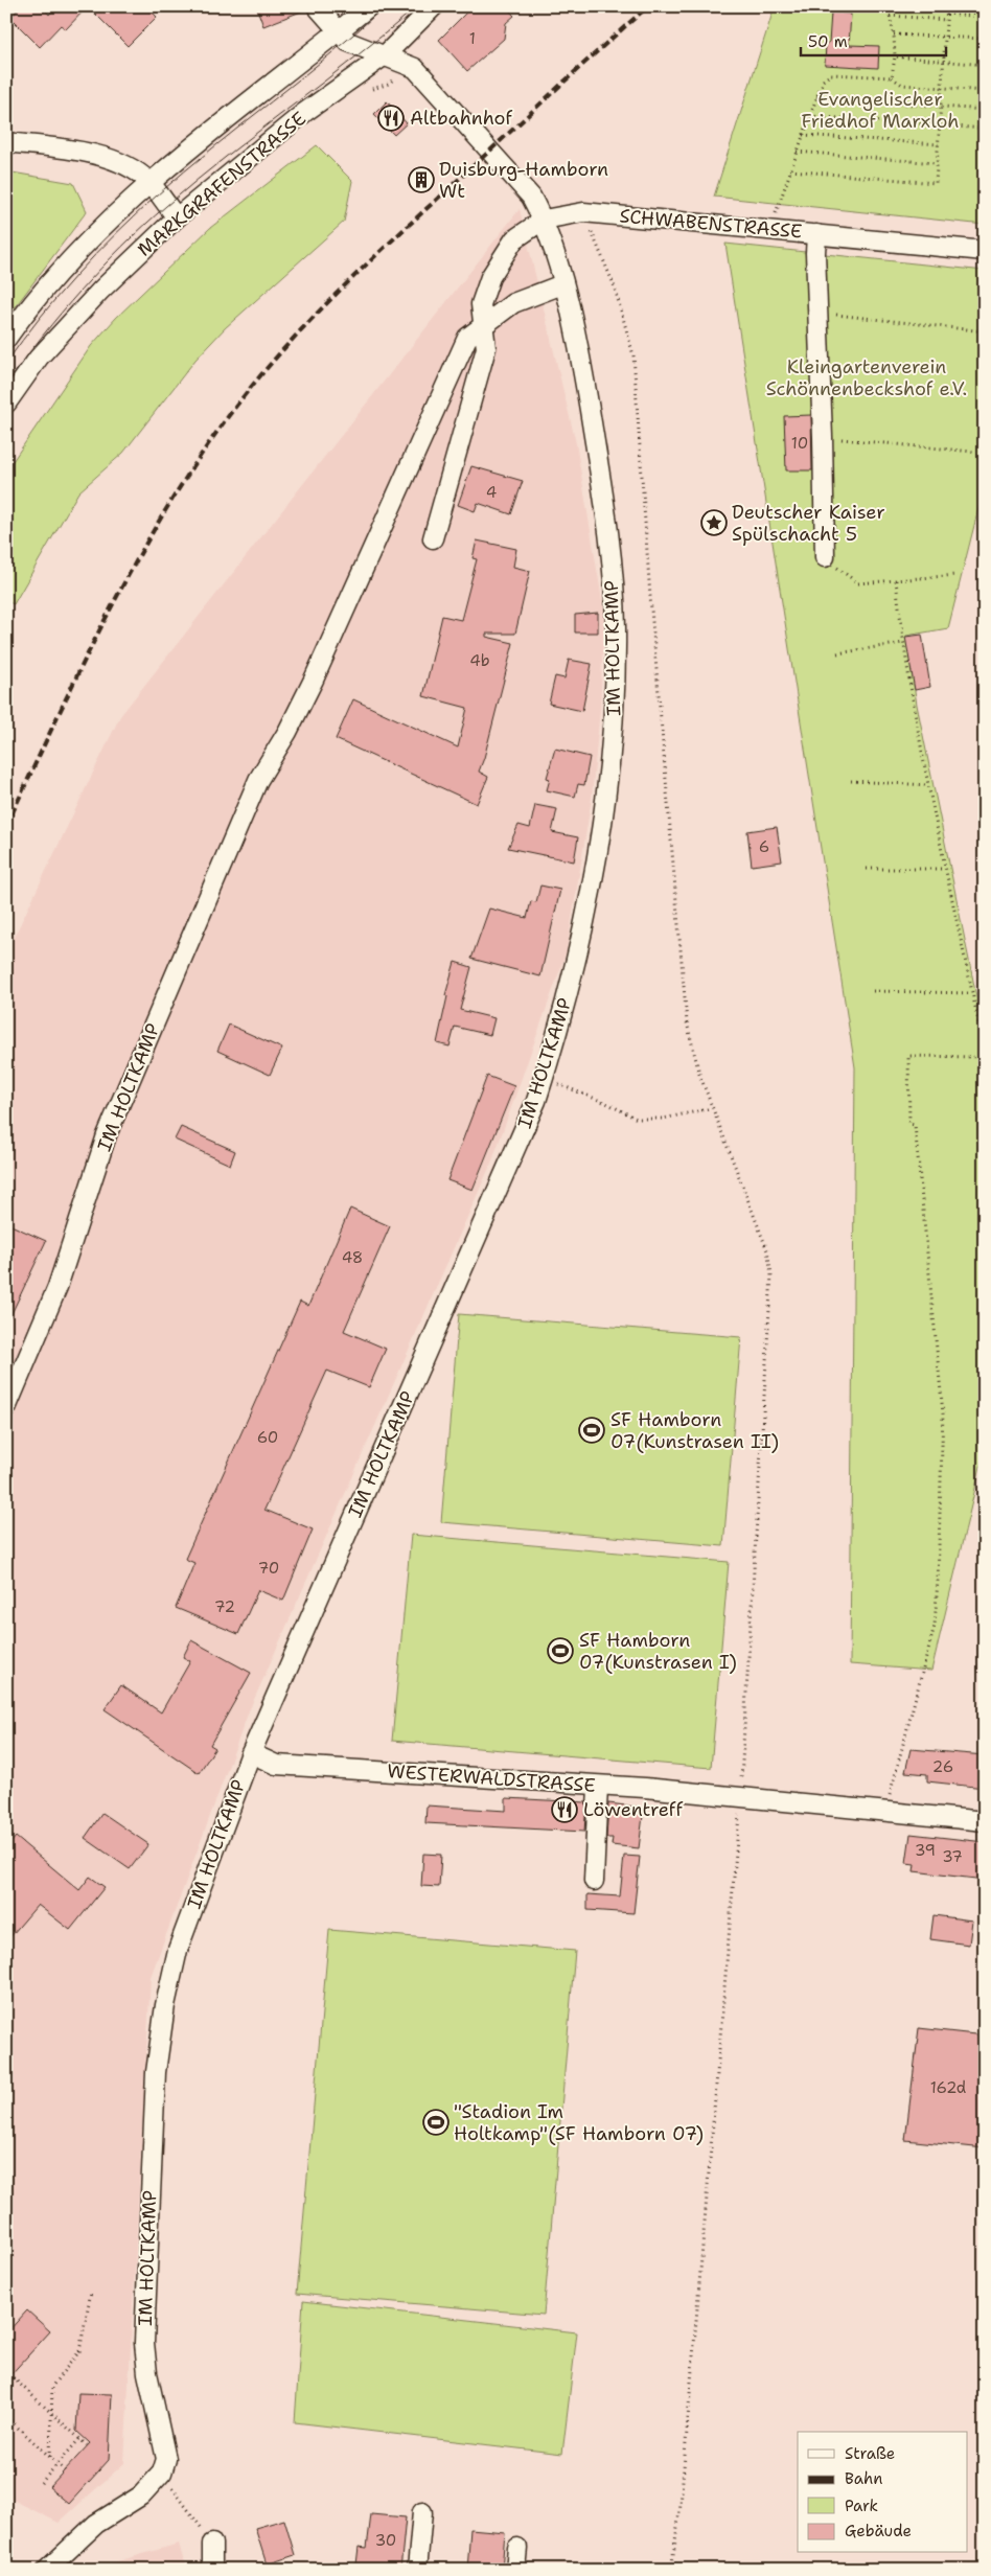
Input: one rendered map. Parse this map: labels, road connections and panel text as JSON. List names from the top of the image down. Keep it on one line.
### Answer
{"streets":{"street":["MARKGRAFENSTRASSE","SCHWABENSTRASSE","IM HOLTKAMP","WESTERWALDSTRASSE"]},"crossings":[["SCHWABENSTRASSE","IM HOLTKAMP"],["IM HOLTKAMP","WESTERWALDSTRASSE"]],"parks":["Evangelischer Friedhof Marxloh","Kleingartenverein Schönnenbeckshof e.V."],"places":{"restaurant":["Altbahnhof","Löwentreff"],"building":["Duisburg-Hamborn Wt"],"place":["Deutscher Kaiser Spülschacht 5"],"sports":["SF Hamborn 07(Kunstrasen II)","SF Hamborn 07(Kunstrasen I)","\"Stadion Im Holtkamp\"(SF Hamborn 07)"]},"house_numbers":["1","10","4","4b","6","48","60","70","72","26","39","37","162d","30"],"legend":["Straße","Bahn","Park","Gebäude"],"scale_bar":"50 m"}
